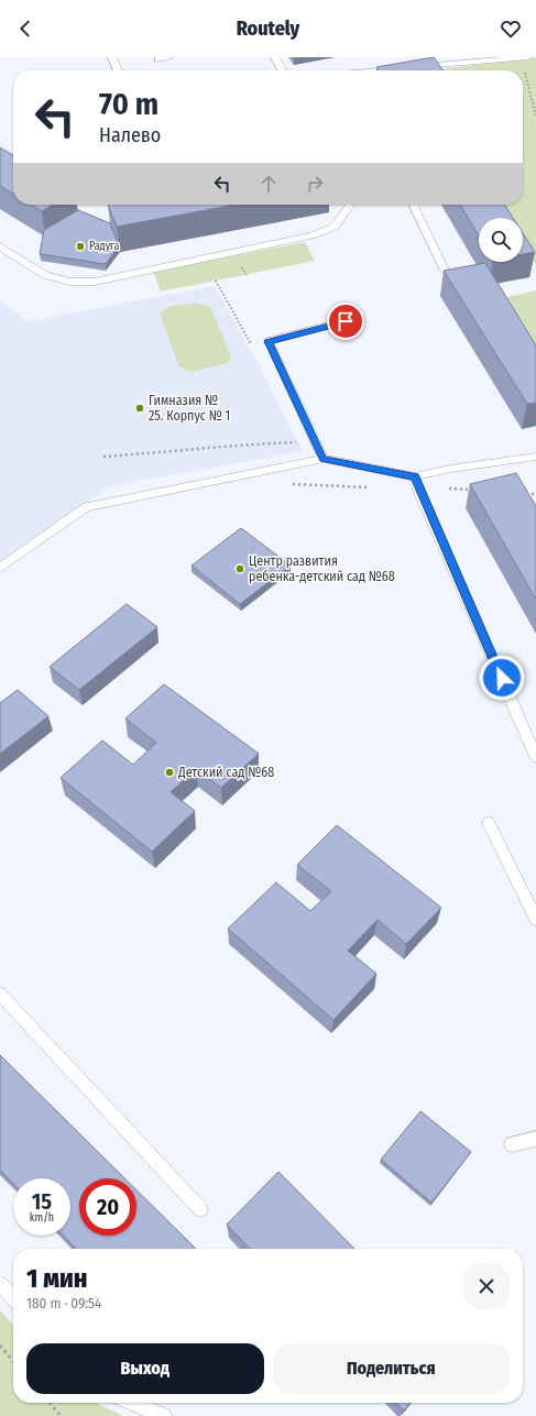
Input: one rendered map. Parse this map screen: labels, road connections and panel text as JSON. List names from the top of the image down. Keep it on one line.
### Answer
{"places":["Радуга","Гимназия № 25. Корпус № 1","Центр развития ребенка-детский сад №68","Детский сад №68"],"page":{"header":"Routely","turn":["70 m","Налево"],"speed":"15 km/h","limit":"20","heading":["1 мин","180 m · 09:54"],"buttons":["Выход","Поделиться"]}}
